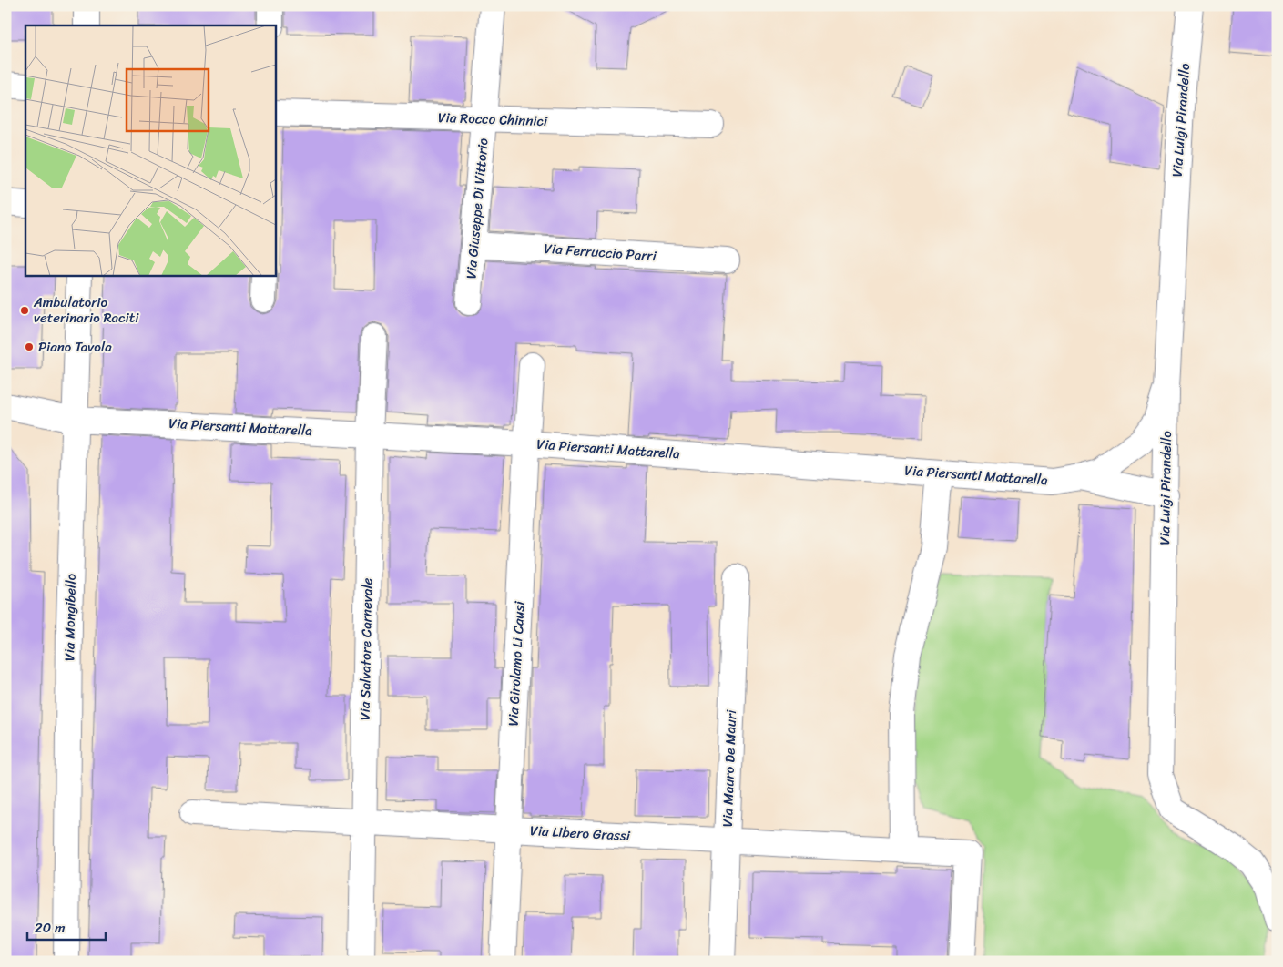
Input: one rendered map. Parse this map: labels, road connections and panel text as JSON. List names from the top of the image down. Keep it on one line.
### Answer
{"streets":{"street":["Via Rocco Chinnici","Via Luigi Pirandello","Via Giuseppe Di Vittorio","Via Ferruccio Parri","Via Piersanti Mattarella","Via Mongibello","Via Salvatore Carnevale","Via Girolamo Li Causi","Via Mauro De Mauri","Via Libero Grassi"]},"crossings":[["Via Rocco Chinnici","Via Giuseppe Di Vittorio"],["Via Luigi Pirandello","Via Piersanti Mattarella"],["Via Giuseppe Di Vittorio","Via Ferruccio Parri"],["Via Piersanti Mattarella","Via Mongibello"],["Via Piersanti Mattarella","Via Salvatore Carnevale"],["Via Piersanti Mattarella","Via Girolamo Li Causi"],["Via Salvatore Carnevale","Via Libero Grassi"],["Via Girolamo Li Causi","Via Libero Grassi"],["Via Mauro De Mauri","Via Libero Grassi"]],"places":["Ambulatorio veterinario Raciti","Piano Tavola"],"scale_bar":"20 m"}
